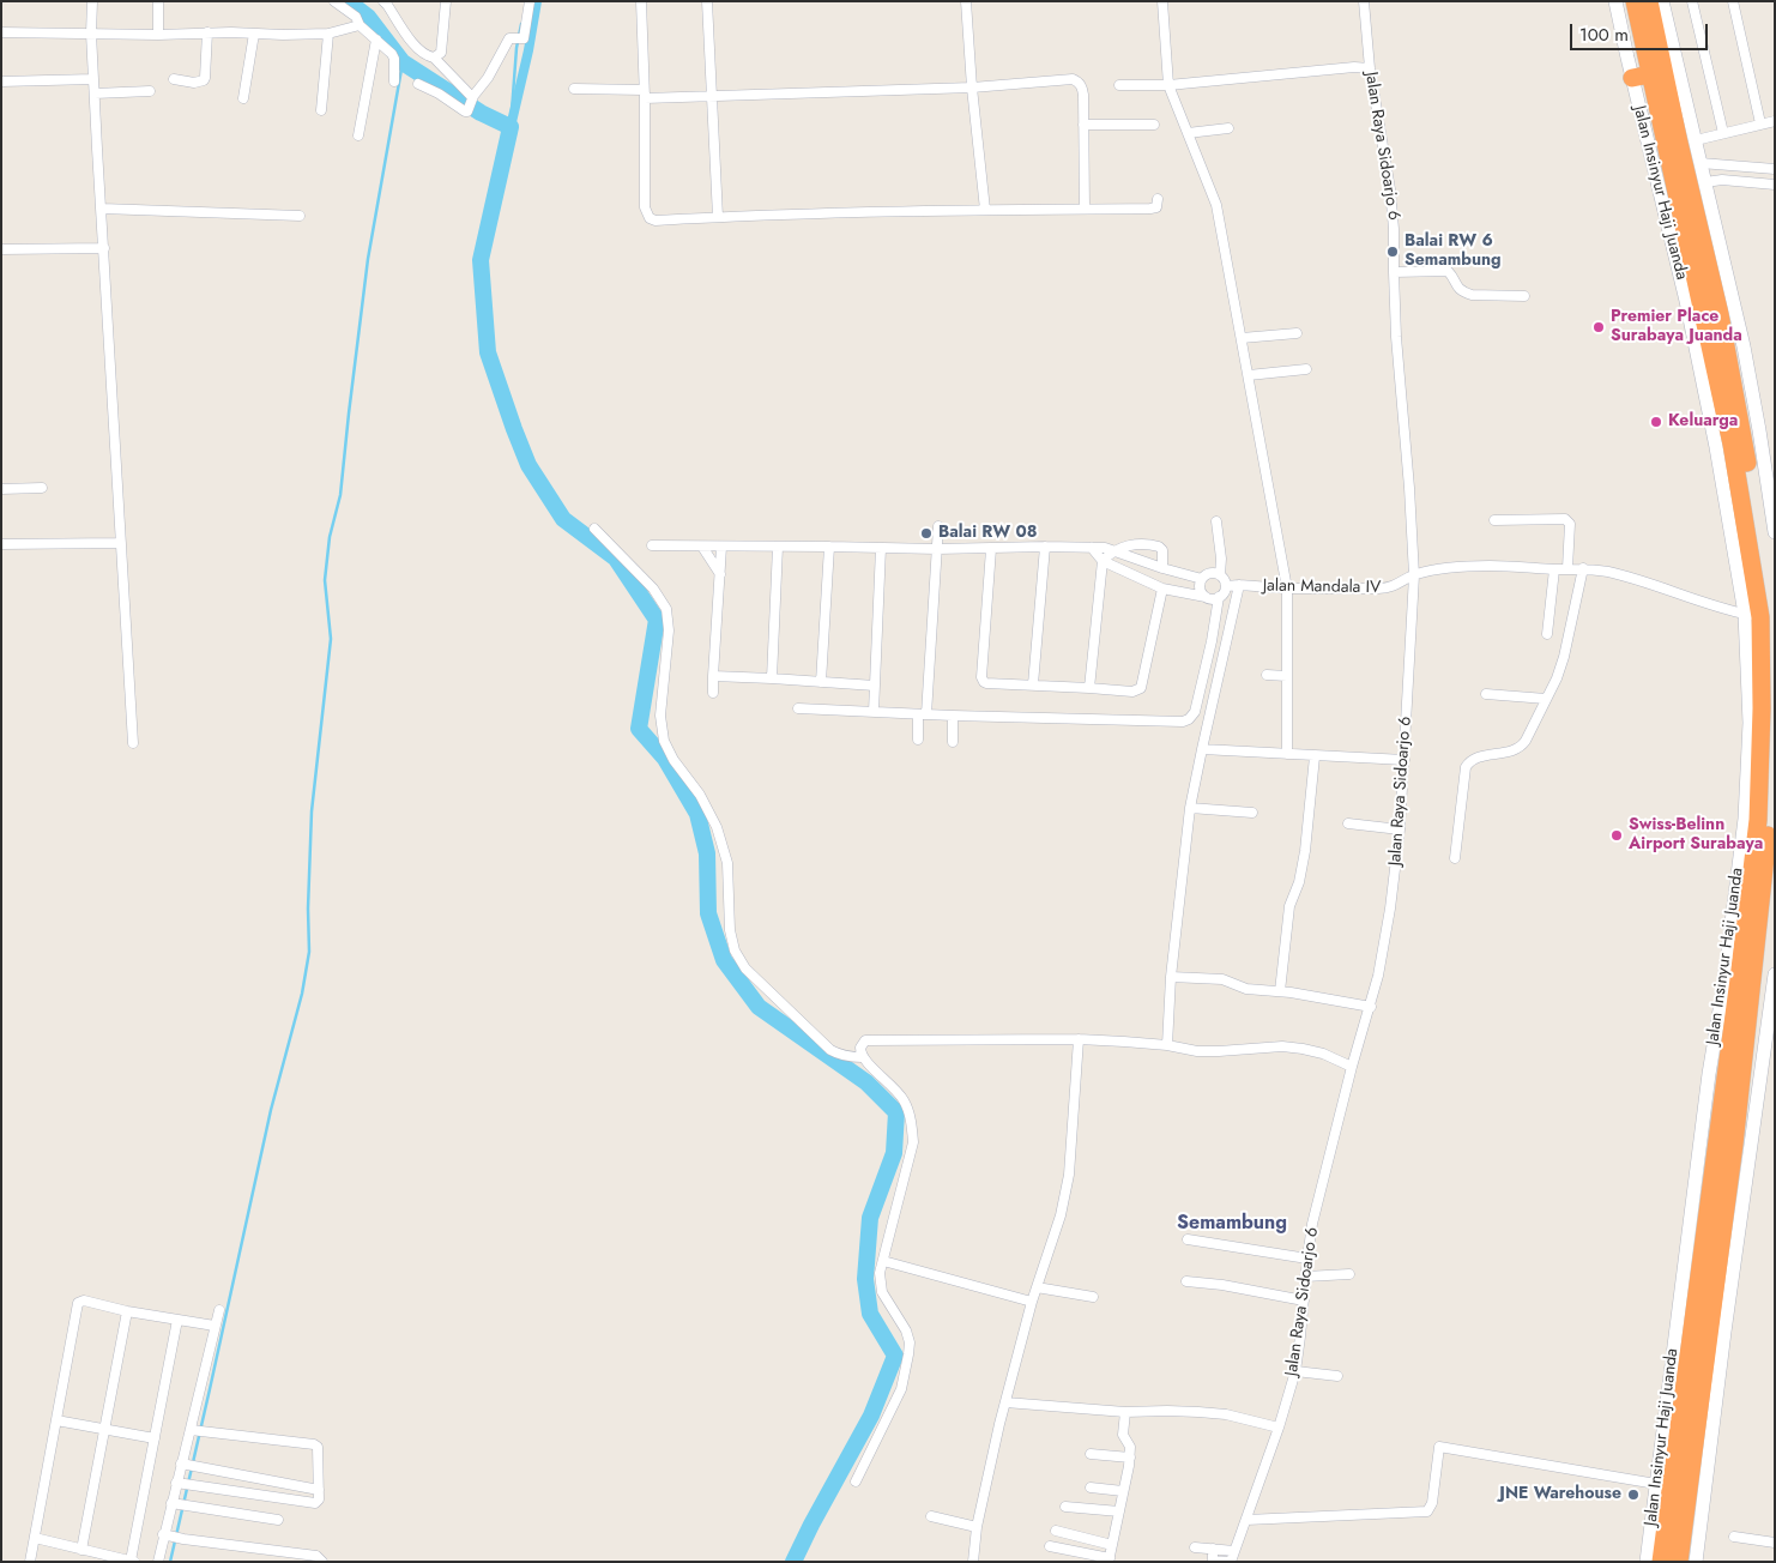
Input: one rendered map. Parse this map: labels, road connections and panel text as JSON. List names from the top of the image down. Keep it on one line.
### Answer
{"streets":{"highway":["Jalan Insinyur Haji Juanda"],"street":["Jalan Raya Sidoarjo 6","Jalan Mandala IV"]},"crossings":[["Jalan Raya Sidoarjo 6","Jalan Mandala IV"],["Jalan Insinyur Haji Juanda","Jalan Mandala IV"]],"districts":["Semambung"],"places":["Balai RW 6 Semambung","Premier Place Surabaya Juanda","Keluarga","Balai RW 08","Swiss-Belinn Airport Surabaya","JNE Warehouse"],"scale_bar":"100 m"}
